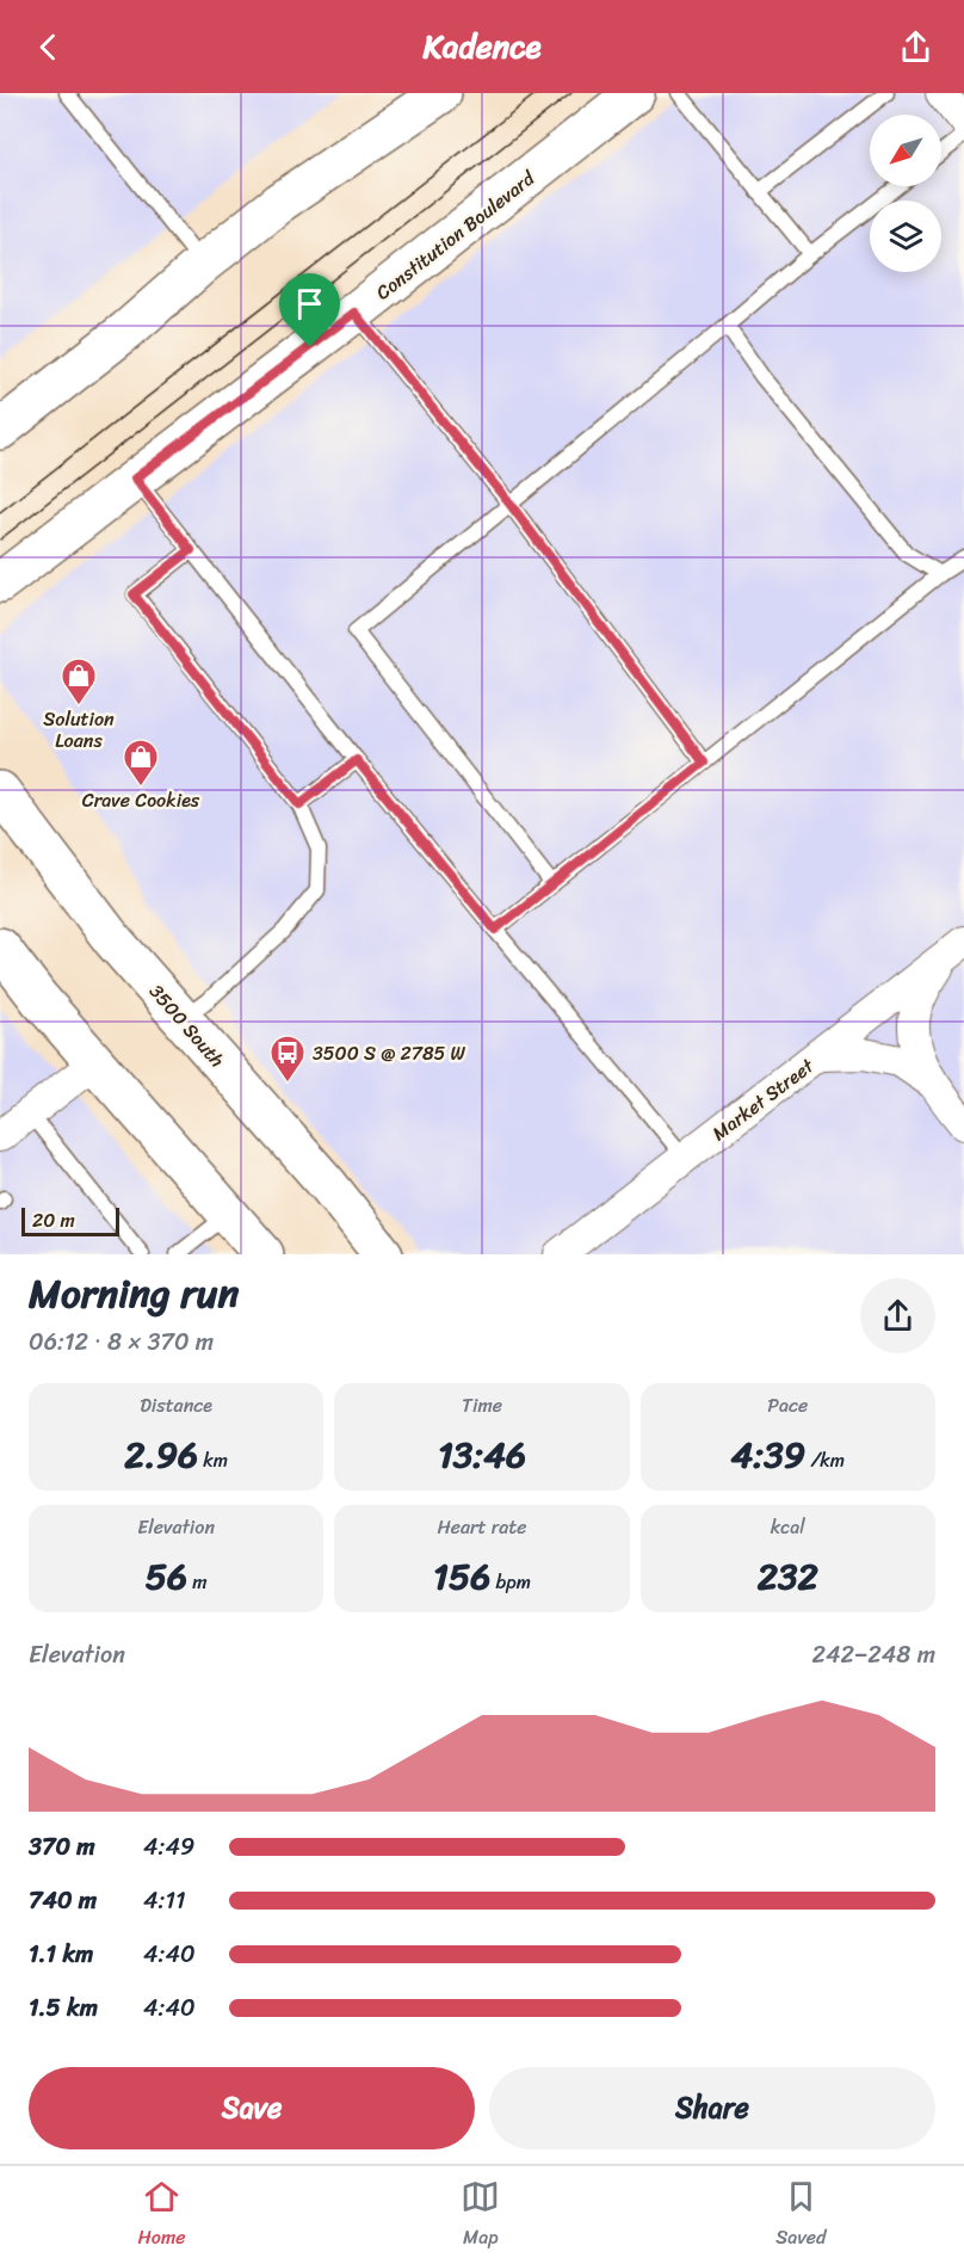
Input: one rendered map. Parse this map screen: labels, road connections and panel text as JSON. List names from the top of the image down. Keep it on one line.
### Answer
{"streets":{"main road":["Constitution Boulevard","3500 South"],"street":["Market Street"]},"places":{"shop":["Solution Loans","Crave Cookies"],"bus stop":["3500 S @ 2785 W"]},"scale_bar":"20 m","north":"bottom left","page":{"header":"Kadence","scale":"20 m","heading":["Morning run","06:12 · 8 × 370 m"],"stats":[["Distance","2.96 km"],["Time","13:46"],["Pace","4:39 /km"],["Elevation","56 m"],["Heart rate","156 bpm"],["kcal","232"]],"chart":["Elevation","242–248 m"],"list":[{"name":"370 m","note":"4:49"},{"name":"740 m","note":"4:11"},{"name":"1.1 km","note":"4:40"},{"name":"1.5 km","note":"4:40"}],"buttons":["Save","Share"],"tabs":["Home","Map","Saved"]}}
